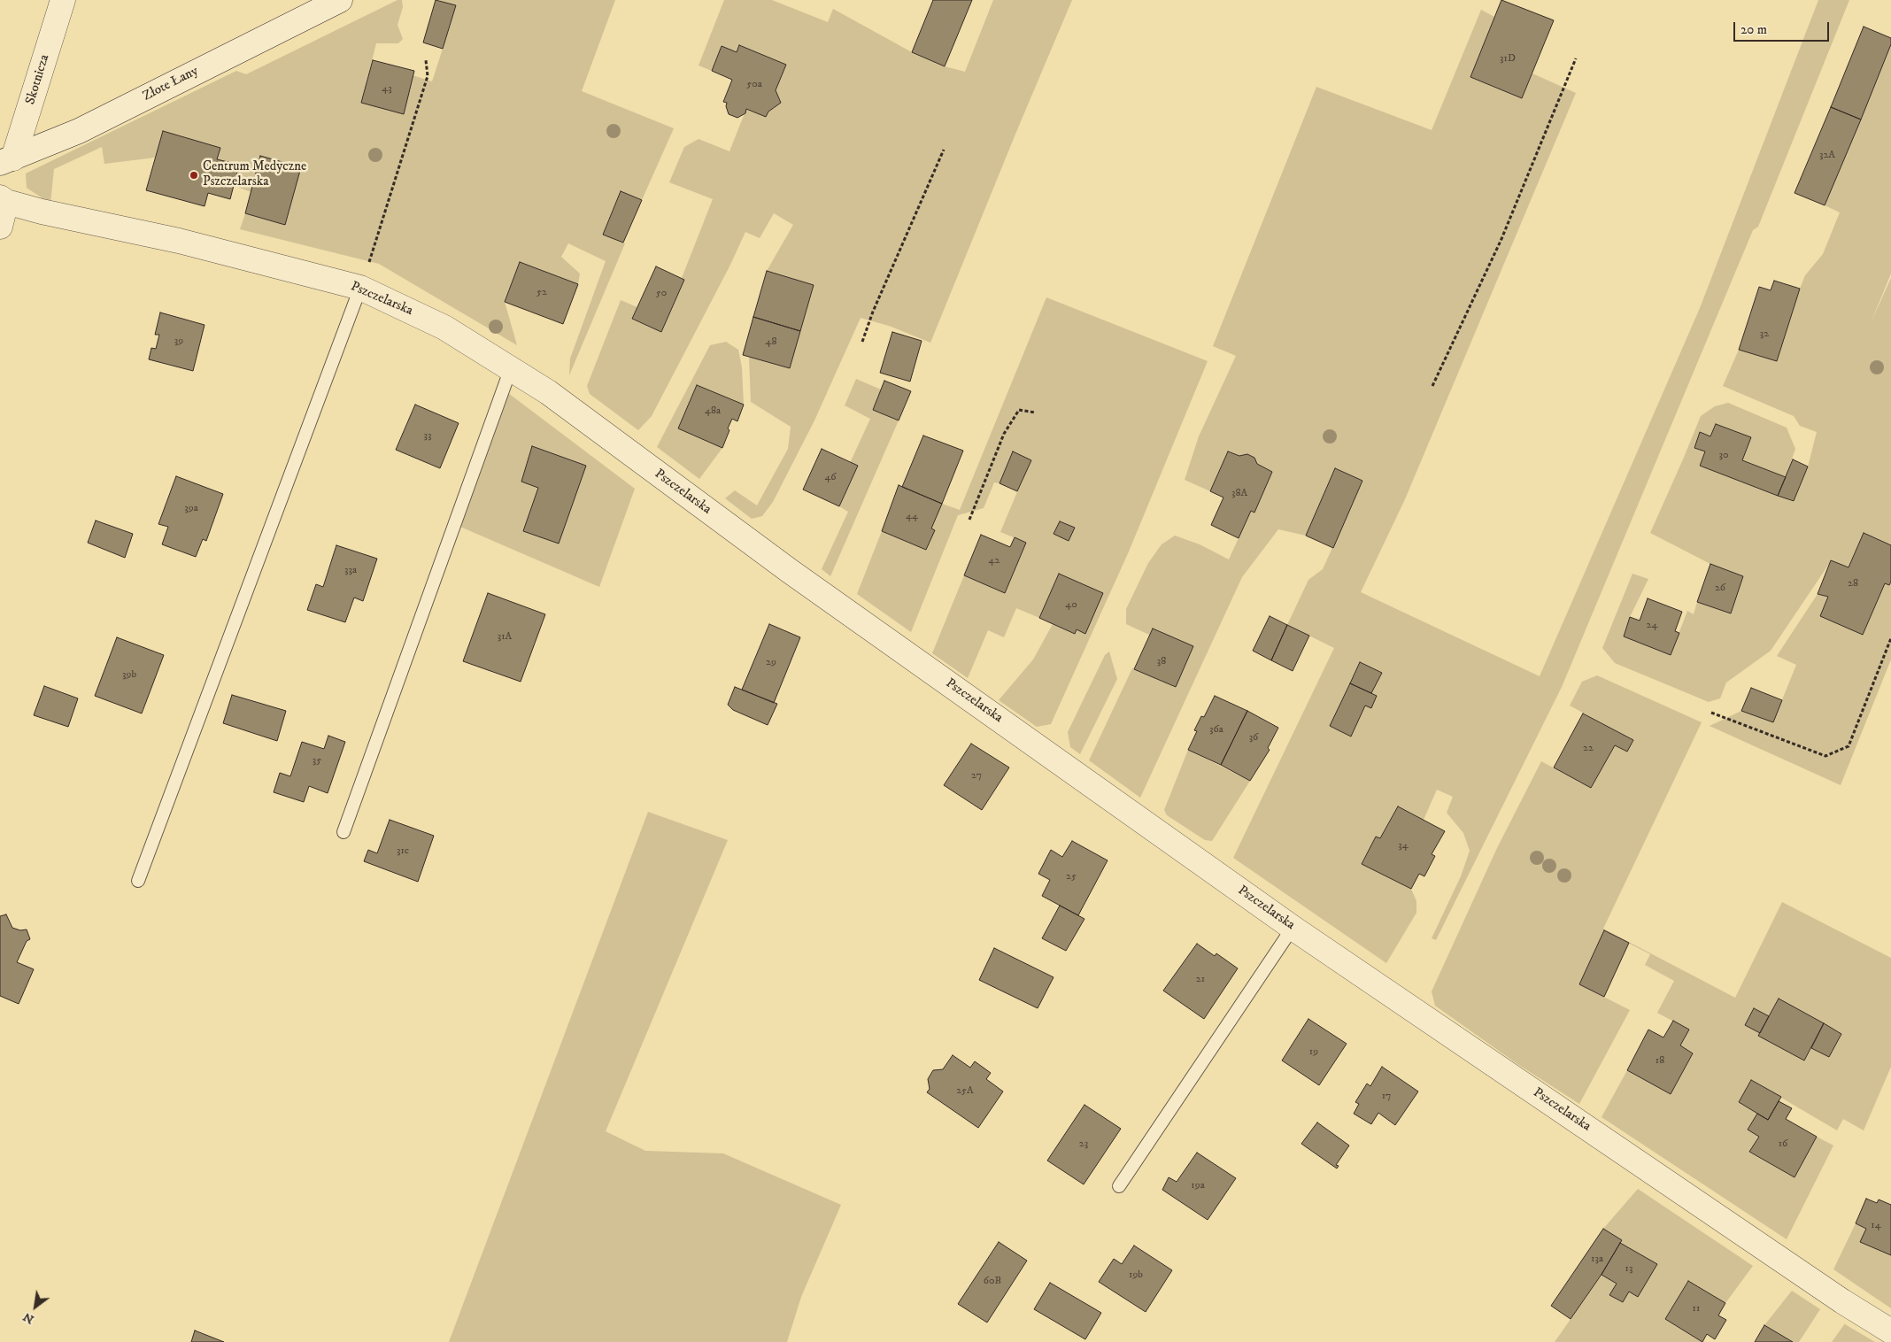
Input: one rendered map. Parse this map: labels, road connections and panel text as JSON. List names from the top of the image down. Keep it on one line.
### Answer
{"streets":{"street":["Skotnicza","Złote Łany","Pszczelarska"]},"crossings":[["Skotnicza","Złote Łany"]],"places":["Centrum Medyczne Pszczelarska"],"house_numbers":["31D","50a","43","32A","52","50","32","39","48","48a","33","30","46","38A","39a","44","42","33a","28","26","40","24","31A","38","29","39b","36a","36","22","35","27","34","31c","25","21","19","18","25A","17","23","16","19a","14","13a","13","19b","60B","11"],"scale_bar":"20 m","north":"bottom left"}
